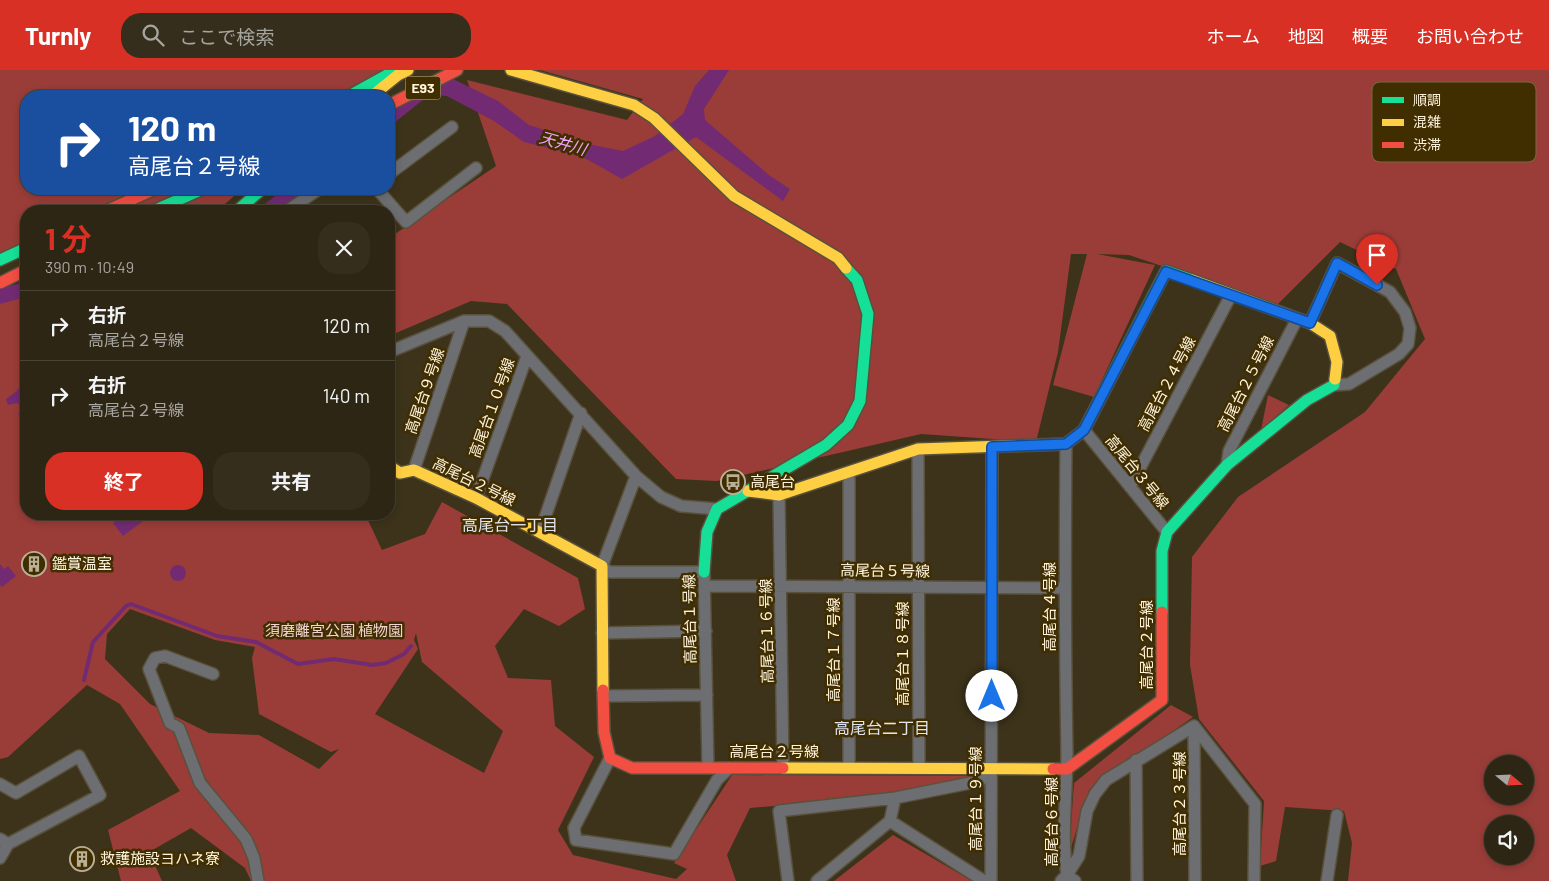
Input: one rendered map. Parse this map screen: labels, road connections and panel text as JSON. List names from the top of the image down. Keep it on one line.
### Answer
{"streets":{"main road":["E93","高尾台２号線","高尾台１号線"],"street":["高尾台２４号線","高尾台２５号線","高尾台９号線","高尾台１０号線","高尾台３号線","高尾台５号線","高尾台４号線","高尾台１６号線","高尾台１７号線","高尾台１８号線","高尾台１９号線","高尾台２３号線","高尾台６号線"]},"crossings":[["高尾台２４号線","高尾台３号線"],["高尾台９号線","高尾台２号線"],["高尾台１０号線","高尾台２号線"],["高尾台３号線","高尾台２号線"],["高尾台２号線","高尾台４号線"],["高尾台２号線","高尾台１号線"],["高尾台２号線","高尾台１６号線"],["高尾台２号線","高尾台１７号線"],["高尾台２号線","高尾台１８号線"],["高尾台２号線","高尾台１９号線"],["高尾台２号線","高尾台６号線"],["高尾台５号線","高尾台４号線"],["高尾台５号線","高尾台１号線"],["高尾台５号線","高尾台１６号線"],["高尾台５号線","高尾台１７号線"],["高尾台５号線","高尾台１８号線"],["高尾台５号線","高尾台１９号線"],["高尾台４号線","高尾台６号線"],["高尾台２３号線","高尾台６号線"]],"districts":["高尾台一丁目","高尾台二丁目"],"water":["天井川"],"parks":["須磨離宮公園 植物園"],"places":{"bus stop":["高尾台"],"building":["鑑賞温室","救護施設ヨハネ寮"]},"legend":["順調","混雑","渋滞"],"north":"right","page":{"header":"Turnly","search":"ここで検索","nav":["ホーム","地図","概要","お問い合わせ"],"turn":["120 m","高尾台２号線"],"heading":["1 分","390 m · 10:49"],"list":[{"name":"右折","note":"高尾台２号線","value":"120 m"},{"name":"右折","note":"高尾台２号線","value":"140 m"}],"buttons":["終了","共有"]}}
